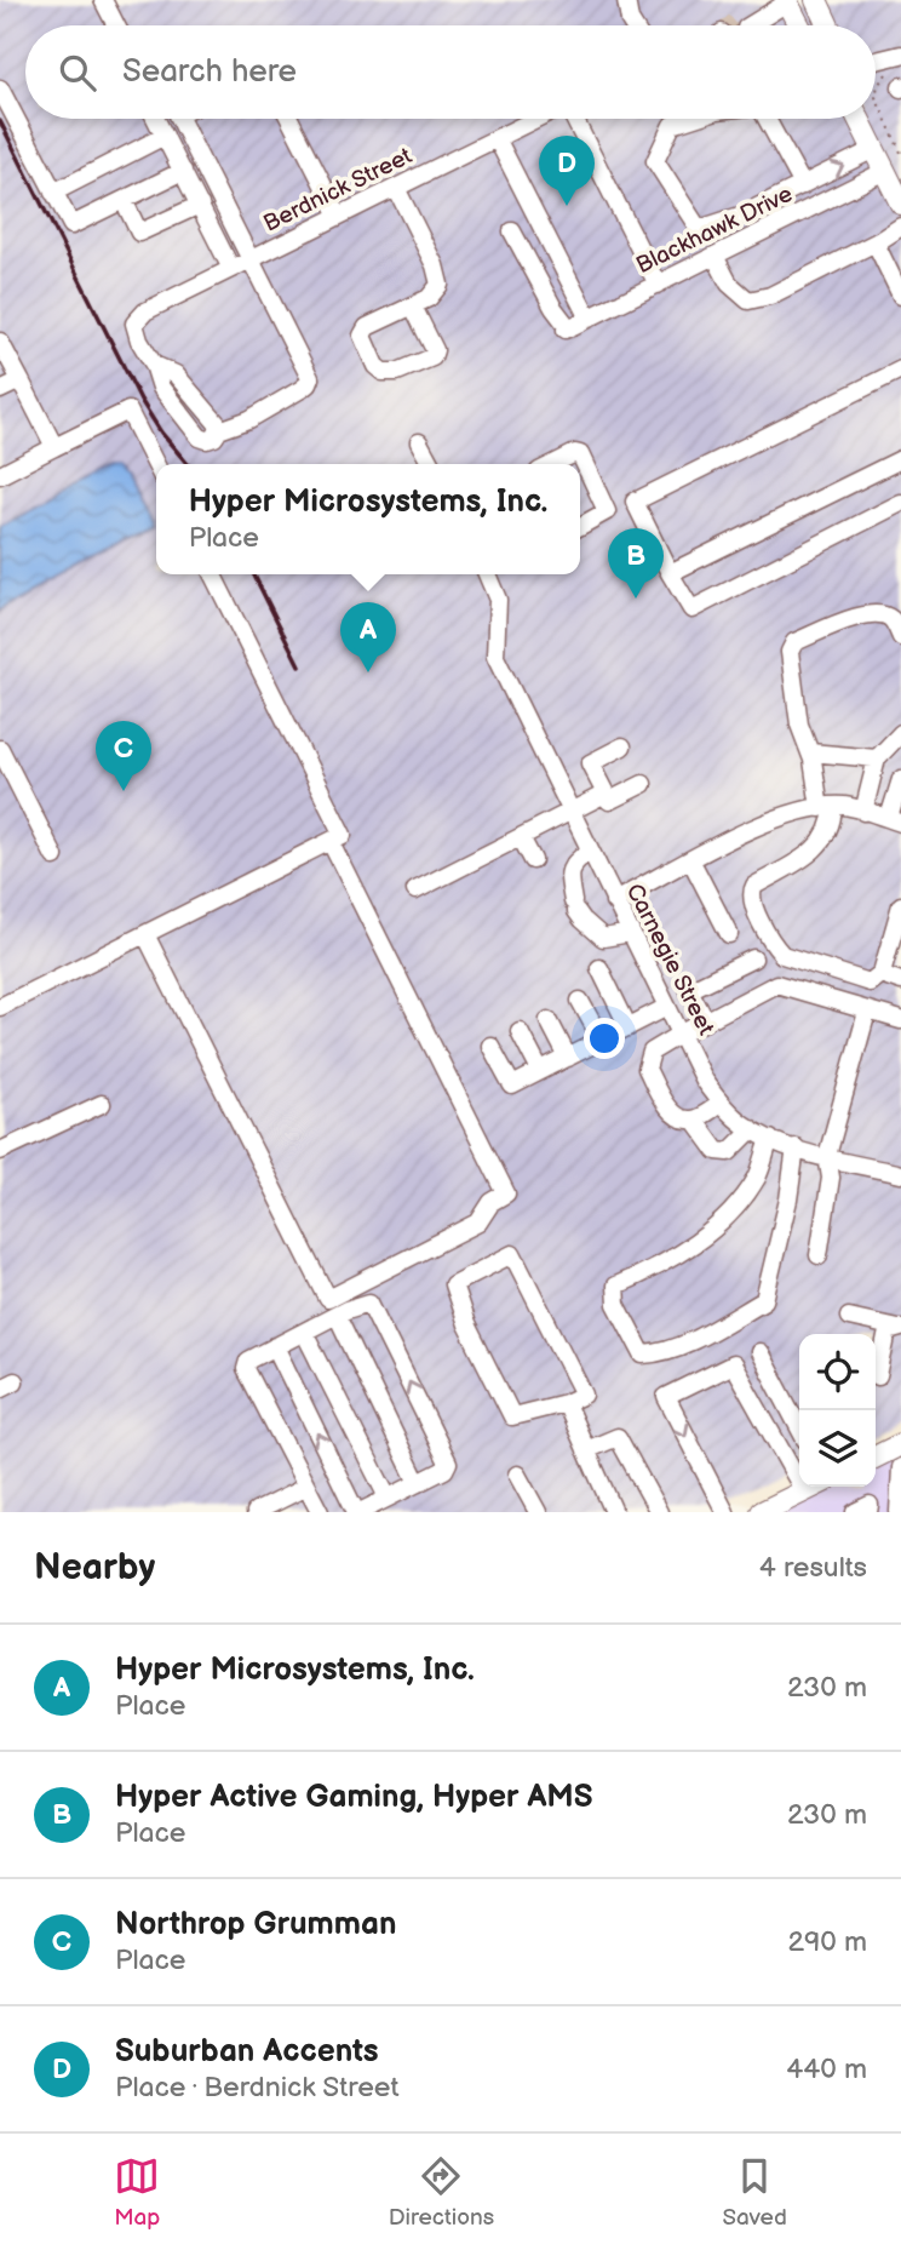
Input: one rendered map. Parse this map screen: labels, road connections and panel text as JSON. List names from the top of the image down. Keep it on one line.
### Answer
{"streets":{"street":["Berdnick Street","Blackhawk Drive","Carnegie Street"]},"page":{"search":"Search here","pins":["D","B","A","C"],"popup":["Hyper Microsystems, Inc.","Place"],"heading":["Nearby","4 results"],"list":[{"mark":"A","name":"Hyper Microsystems, Inc.","note":"Place","value":"230 m"},{"mark":"B","name":"Hyper Active Gaming, Hyper AMS","note":"Place","value":"230 m"},{"mark":"C","name":"Northrop Grumman","note":"Place","value":"290 m"},{"mark":"D","name":"Suburban Accents","note":"Place · Berdnick Street","value":"440 m"}],"nav":["Map","Directions","Saved"]}}
